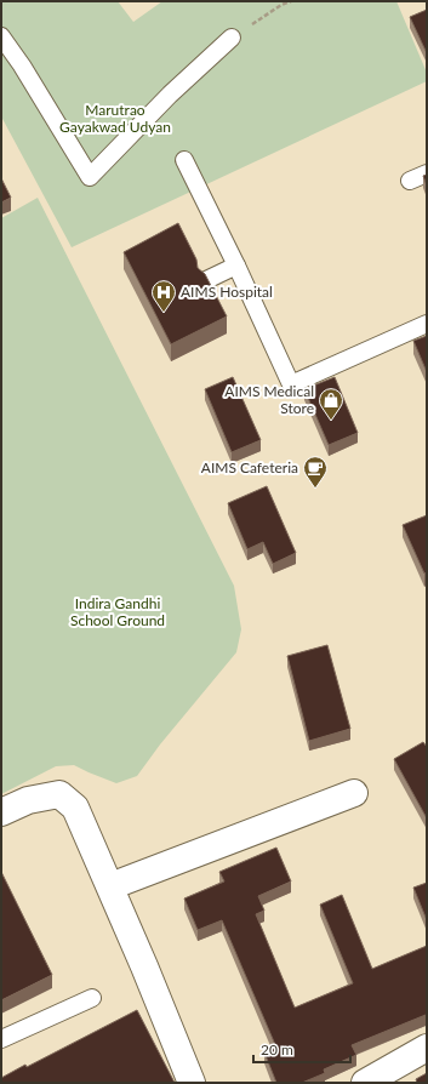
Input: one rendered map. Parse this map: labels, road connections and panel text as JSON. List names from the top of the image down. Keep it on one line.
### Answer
{"parks":["Marutrao Gayakwad Udyan","Indira Gandhi School Ground"],"places":{"hospital":["AIMS Hospital"],"shop":["AIMS Medical Store"],"cafe":["AIMS Cafeteria"]},"scale_bar":"20 m"}
